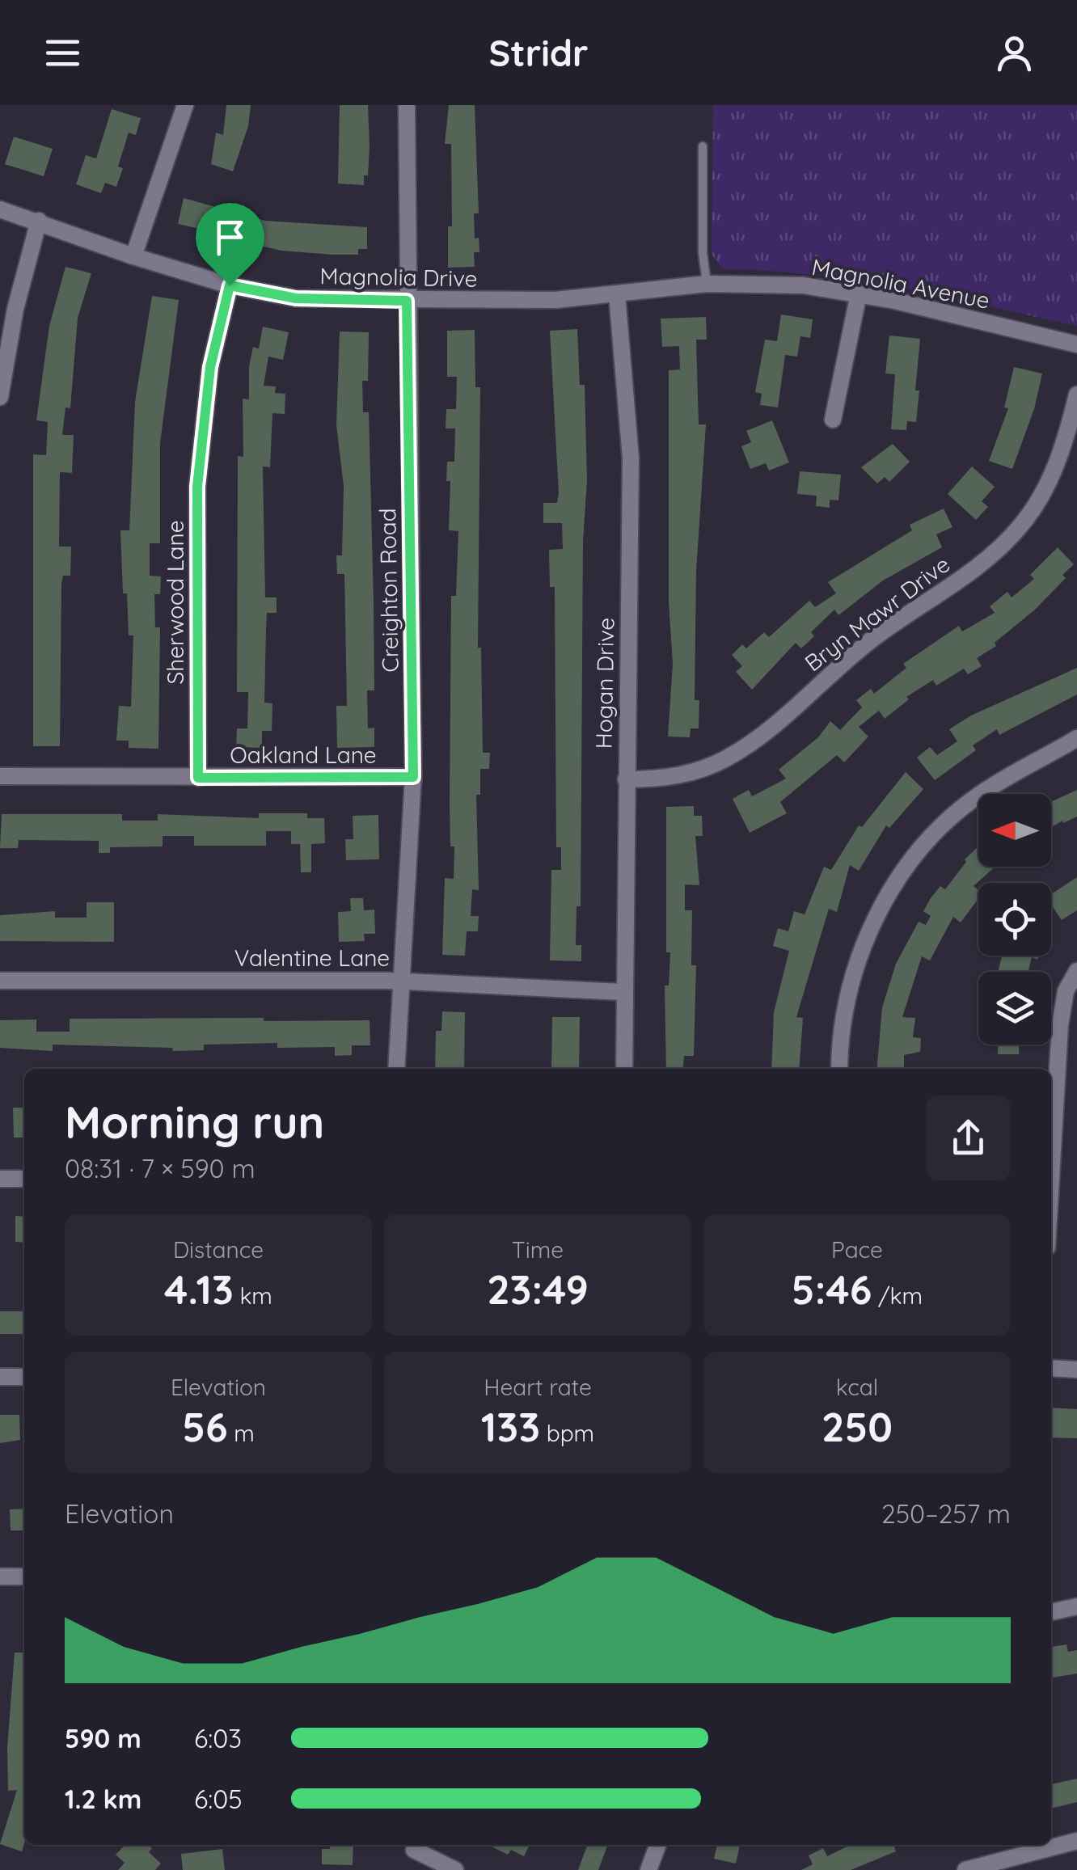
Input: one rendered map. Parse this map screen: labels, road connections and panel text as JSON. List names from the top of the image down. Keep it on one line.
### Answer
{"streets":{"street":["Magnolia Drive","Magnolia Avenue","Creighton Road","Sherwood Lane","Bryn Mawr Drive","Hogan Drive","Oakland Lane","Valentine Lane"]},"crossings":[["Magnolia Drive","Magnolia Avenue"],["Magnolia Drive","Creighton Road"],["Magnolia Drive","Sherwood Lane"],["Magnolia Drive","Hogan Drive"],["Magnolia Avenue","Hogan Drive"],["Creighton Road","Oakland Lane"],["Creighton Road","Valentine Lane"],["Sherwood Lane","Oakland Lane"],["Bryn Mawr Drive","Hogan Drive"],["Hogan Drive","Valentine Lane"]],"north":"left","page":{"header":"Stridr","heading":["Morning run","08:31 · 7 × 590 m"],"stats":[["Distance","4.13 km"],["Time","23:49"],["Pace","5:46 /km"],["Elevation","56 m"],["Heart rate","133 bpm"],["kcal","250"]],"chart":["Elevation","250–257 m"],"list":[{"name":"590 m","note":"6:03"},{"name":"1.2 km","note":"6:05"}]}}
